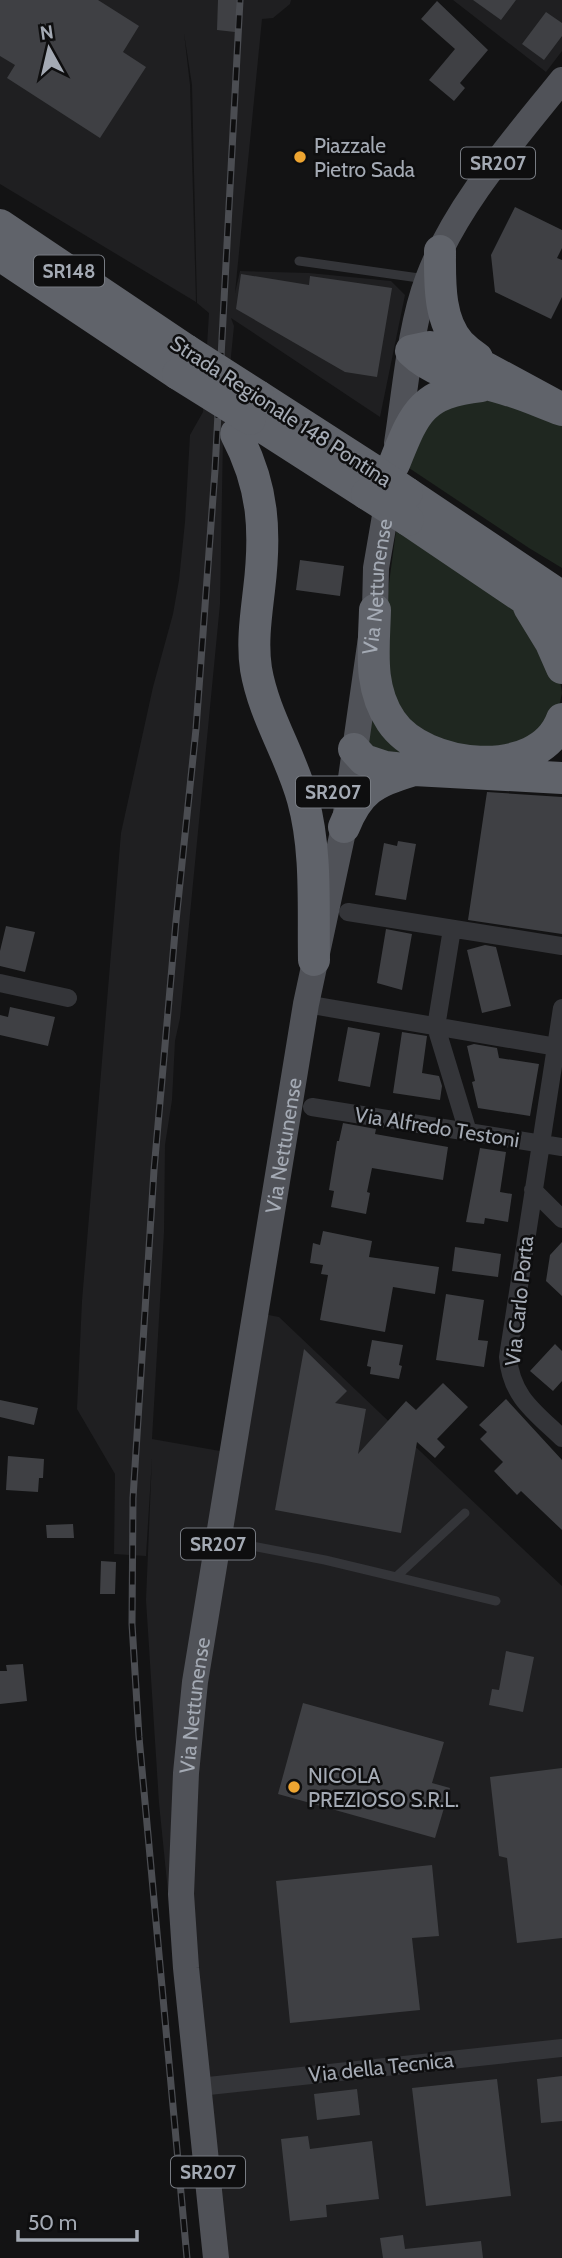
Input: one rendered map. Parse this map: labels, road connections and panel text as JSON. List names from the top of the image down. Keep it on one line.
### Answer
{"streets":{"highway":["SR148","Strada Regionale 148 Pontina"],"main road":["SR207","Via Nettunense"],"street":["Via Alfredo Testoni","Via Carlo Porta","Via della Tecnica"]},"crossings":[["SR207","Via Nettunense"],["Strada Regionale 148 Pontina","Via Nettunense"],["Via Nettunense","Via della Tecnica"],["Via Alfredo Testoni","Via Carlo Porta"]],"places":["Piazzale Pietro Sada","NICOLA PREZIOSO S.R.L."],"scale_bar":"50 m","north":"top"}
